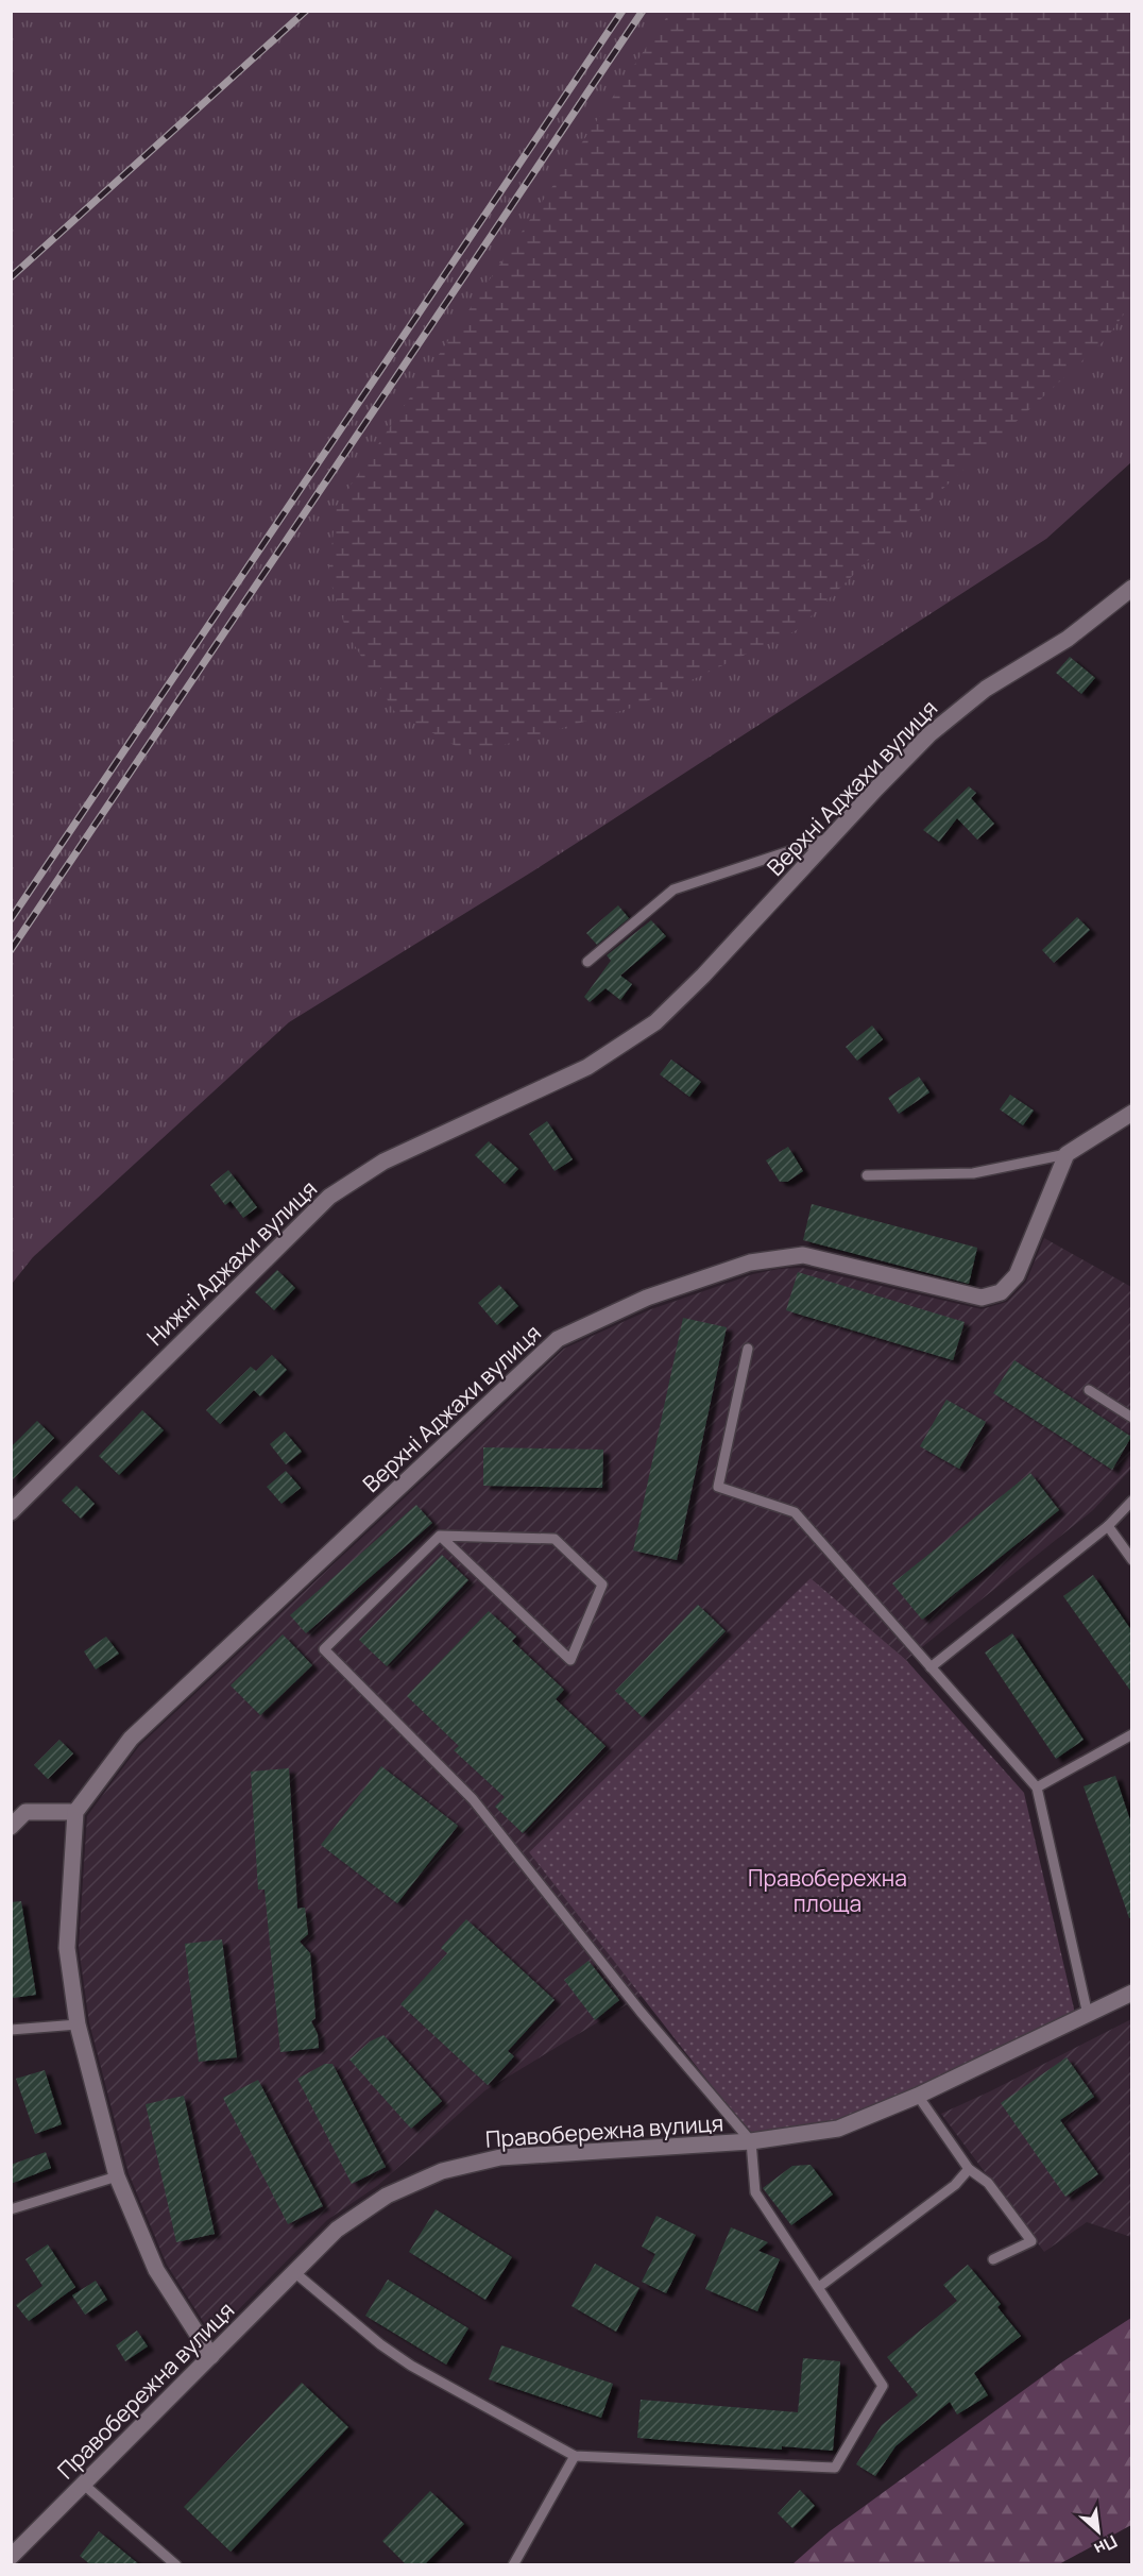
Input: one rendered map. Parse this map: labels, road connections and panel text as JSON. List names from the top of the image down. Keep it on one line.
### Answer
{"streets":{"street":["Верхні Аджахи вулиця","Нижні Аджахи вулиця","Правобережна вулиця"]},"crossings":[["Верхні Аджахи вулиця","Нижні Аджахи вулиця"]],"parks":["Правобережна площа"],"north":"bottom right"}
